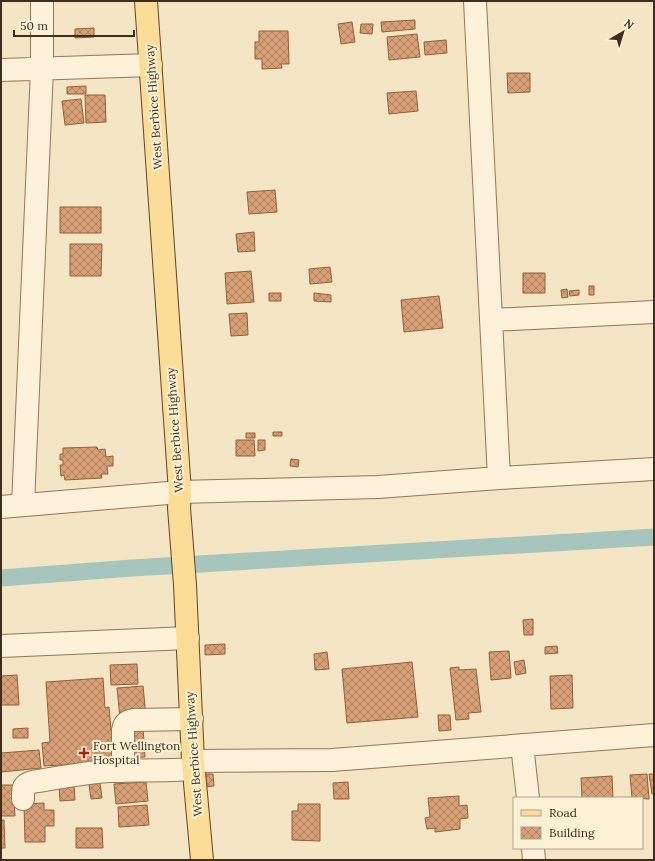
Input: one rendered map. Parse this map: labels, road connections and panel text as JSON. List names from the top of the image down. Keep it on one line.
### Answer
{"streets":{"main road":["West Berbice Highway"]},"places":{"health":["Fort Wellington Hospital"]},"legend":["Road","Building"],"scale_bar":"50 m","north":"top right"}
